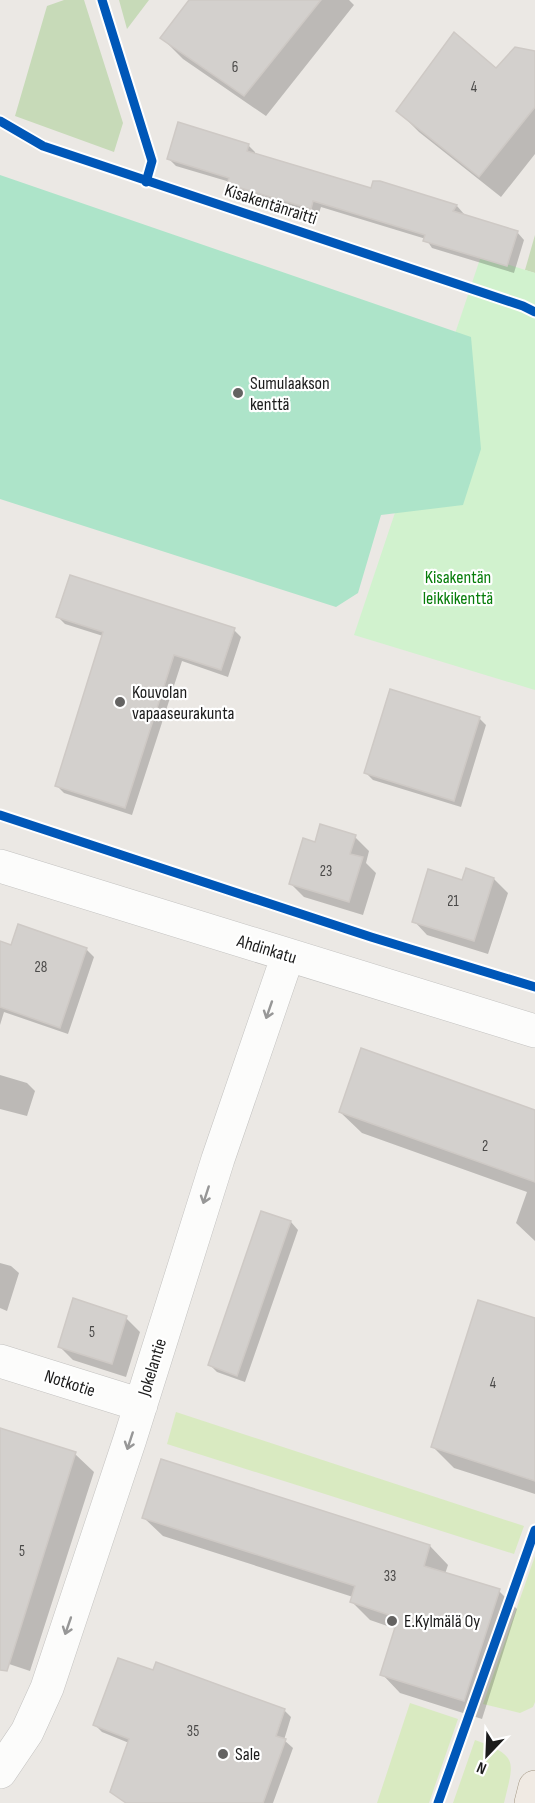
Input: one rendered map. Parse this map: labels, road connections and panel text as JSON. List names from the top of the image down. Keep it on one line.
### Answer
{"streets":{"street":["Ahdinkatu","Jokelantie","Notkotie"],"cycle path":["Kisakentänraitti"]},"crossings":[["Ahdinkatu","Jokelantie"],["Jokelantie","Notkotie"]],"one_way":["Jokelantie"],"parks":["Kisakentän leikkikenttä"],"places":["Sumulaakson kenttä","Kouvolan vapaaseurakunta","E.Kylmälä Oy","Sale"],"house_numbers":["6","4","23","21","28","2","5","4","5","33","35"],"north":"bottom left"}
